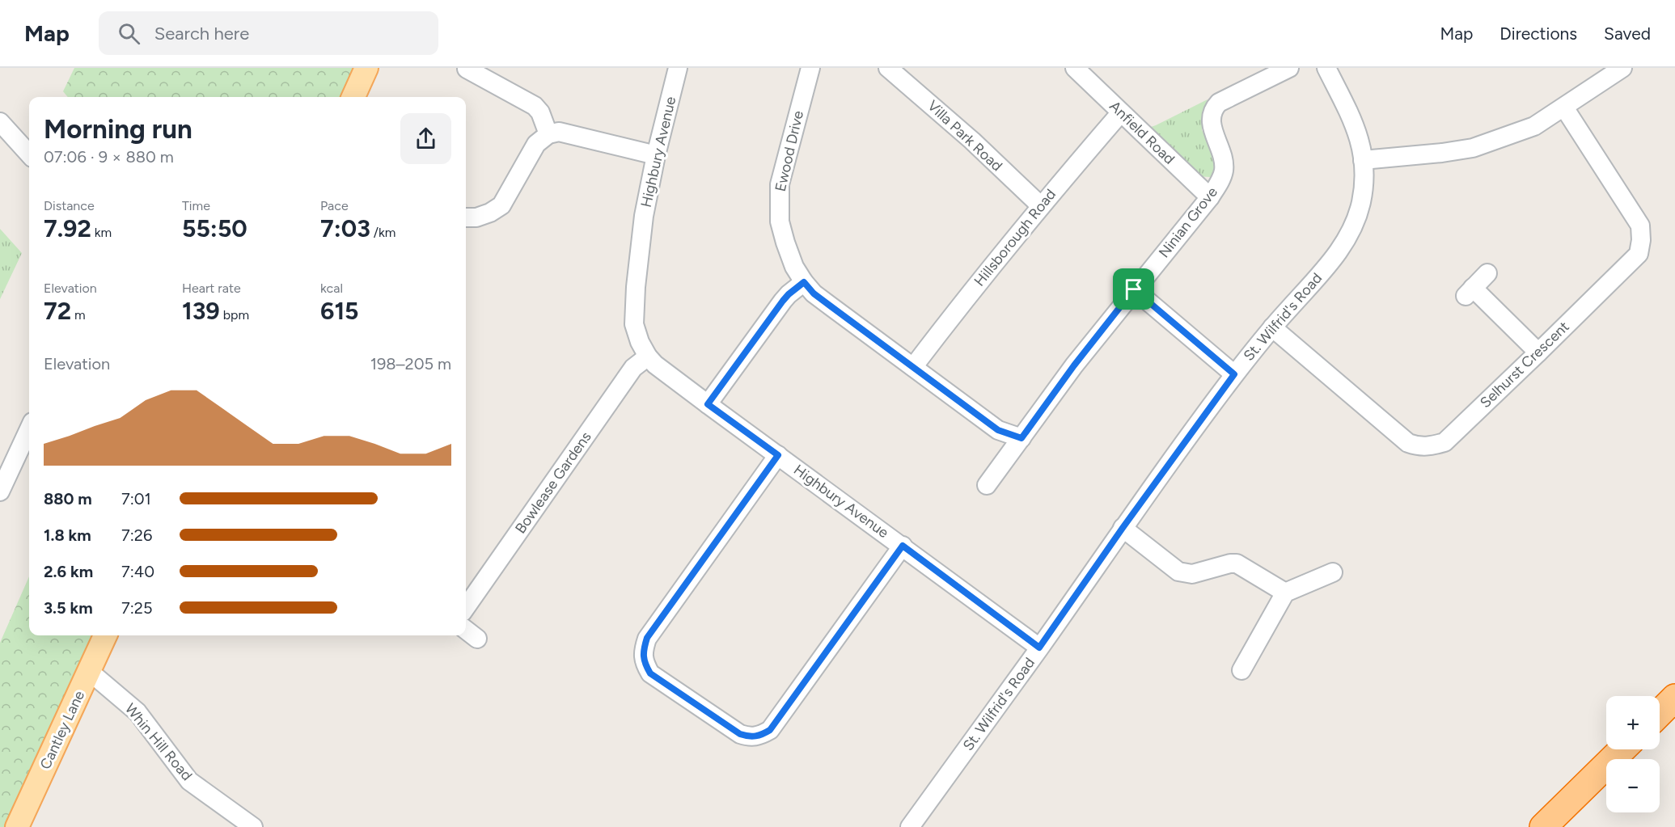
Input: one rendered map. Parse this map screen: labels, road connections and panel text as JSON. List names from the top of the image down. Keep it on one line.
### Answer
{"streets":{"main road":["Cantley Lane"],"street":["Anfield Road","Villa Park Road","Ewood Drive","Highbury Avenue","Ninian Grove","Hillsborough Road","St. Wilfrid's Road","Selhurst Crescent","Bowlease Gardens","Whin Hill Road"]},"crossings":[["Anfield Road","Ninian Grove"],["Anfield Road","Hillsborough Road"],["Villa Park Road","Hillsborough Road"],["Ewood Drive","Ninian Grove"],["Ewood Drive","Hillsborough Road"],["Highbury Avenue","St. Wilfrid's Road"],["Highbury Avenue","Bowlease Gardens"],["St. Wilfrid's Road","Selhurst Crescent"],["Cantley Lane","Whin Hill Road"]],"page":{"header":"Map","search":"Search here","nav":["Map","Directions","Saved"],"heading":["Morning run","07:06 · 9 × 880 m"],"stats":[["Distance","7.92 km"],["Time","55:50"],["Pace","7:03 /km"],["Elevation","72 m"],["Heart rate","139 bpm"],["kcal","615"]],"chart":["Elevation","198–205 m"],"list":[{"name":"880 m","note":"7:01"},{"name":"1.8 km","note":"7:26"},{"name":"2.6 km","note":"7:40"},{"name":"3.5 km","note":"7:25"}],"map_buttons":["+","−"]}}
